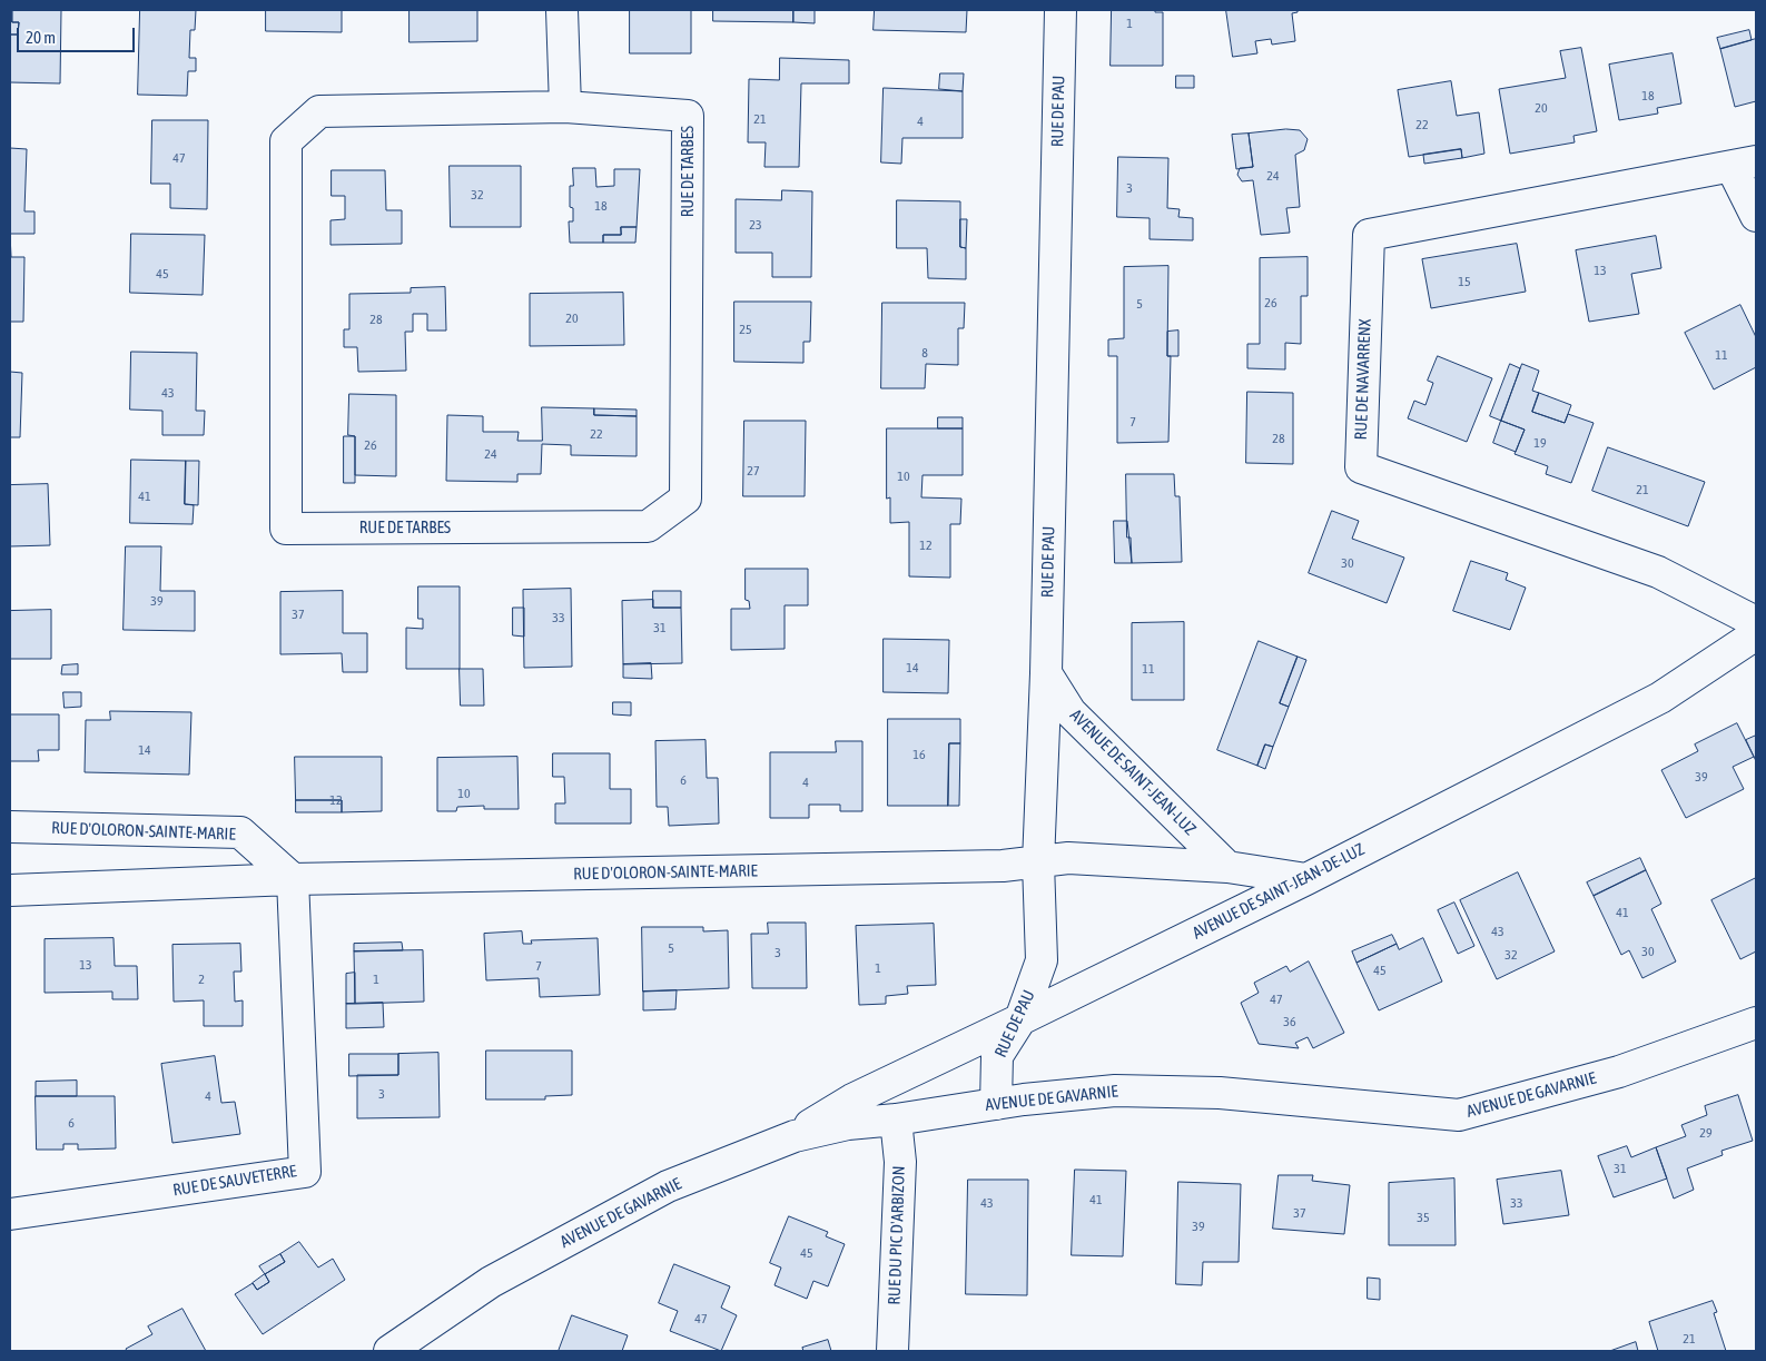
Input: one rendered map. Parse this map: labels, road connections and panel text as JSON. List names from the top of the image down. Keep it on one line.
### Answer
{"streets":{"street":["RUE DE PAU","RUE DE TARBES","RUE DE NAVARRENX","AVENUE DE SAINT-JEAN-LUZ","RUE D'OLORON-SAINTE-MARIE","AVENUE DE SAINT-JEAN-DE-LUZ","AVENUE DE GAVARNIE","RUE DE SAUVETERRE","RUE DU PIC D'ARBIZON"]},"crossings":[["RUE DE PAU","AVENUE DE SAINT-JEAN-LUZ"],["RUE DE PAU","RUE D'OLORON-SAINTE-MARIE"],["RUE DE PAU","AVENUE DE SAINT-JEAN-DE-LUZ"],["RUE DE PAU","AVENUE DE GAVARNIE"],["AVENUE DE SAINT-JEAN-LUZ","RUE D'OLORON-SAINTE-MARIE"],["AVENUE DE SAINT-JEAN-LUZ","AVENUE DE SAINT-JEAN-DE-LUZ"],["RUE D'OLORON-SAINTE-MARIE","RUE DE SAUVETERRE"],["AVENUE DE SAINT-JEAN-DE-LUZ","AVENUE DE GAVARNIE"],["AVENUE DE GAVARNIE","RUE DU PIC D'ARBIZON"]],"house_numbers":["1","18","20","21","4","22","47","24","3","32","18","23","13","45","15","26","5","20","28","25","8","11","43","7","22","28","19","26","24","27","10","21","41","12","30","39","37","33","31","14","11","14","16","39","6","4","10","12","41","43","5","30","3","32","13","7","1","45","2","1","47","36","3","4","6","29","31","41","43","33","37","35","39","45","47","21"],"scale_bar":"20 m"}
